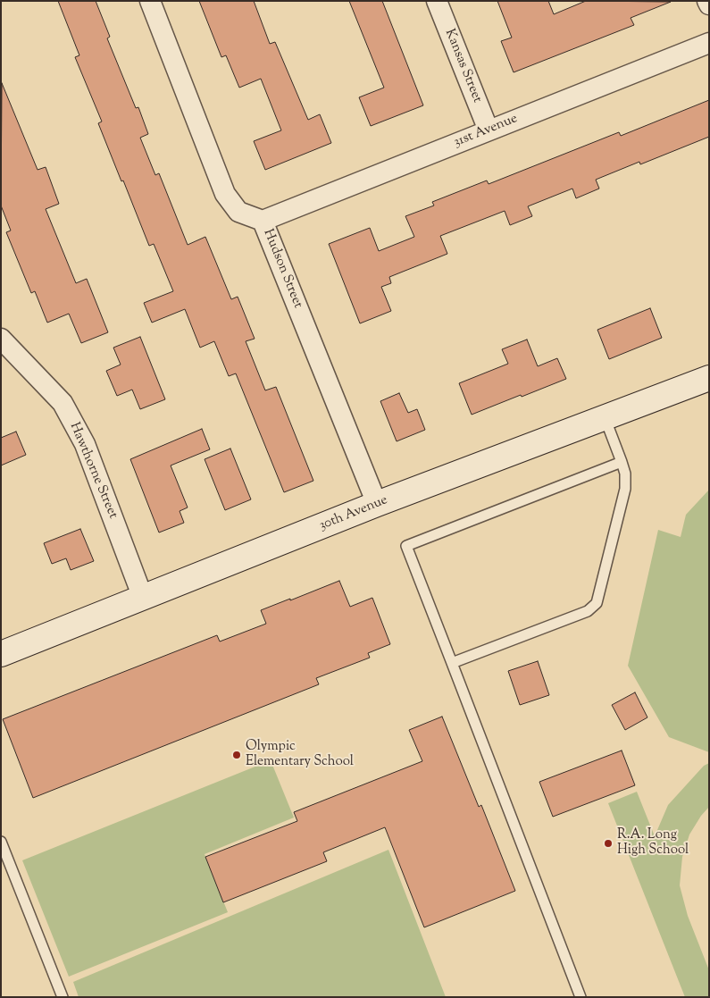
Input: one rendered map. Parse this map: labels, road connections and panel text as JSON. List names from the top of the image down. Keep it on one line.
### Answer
{"streets":{"street":["Kansas Street","31st Avenue","Hudson Street","Hawthorne Street","30th Avenue"]},"crossings":[["Kansas Street","31st Avenue"],["31st Avenue","Hudson Street"],["Hudson Street","30th Avenue"],["Hawthorne Street","30th Avenue"]],"places":["Olympic Elementary School","R.A. Long High School"]}
